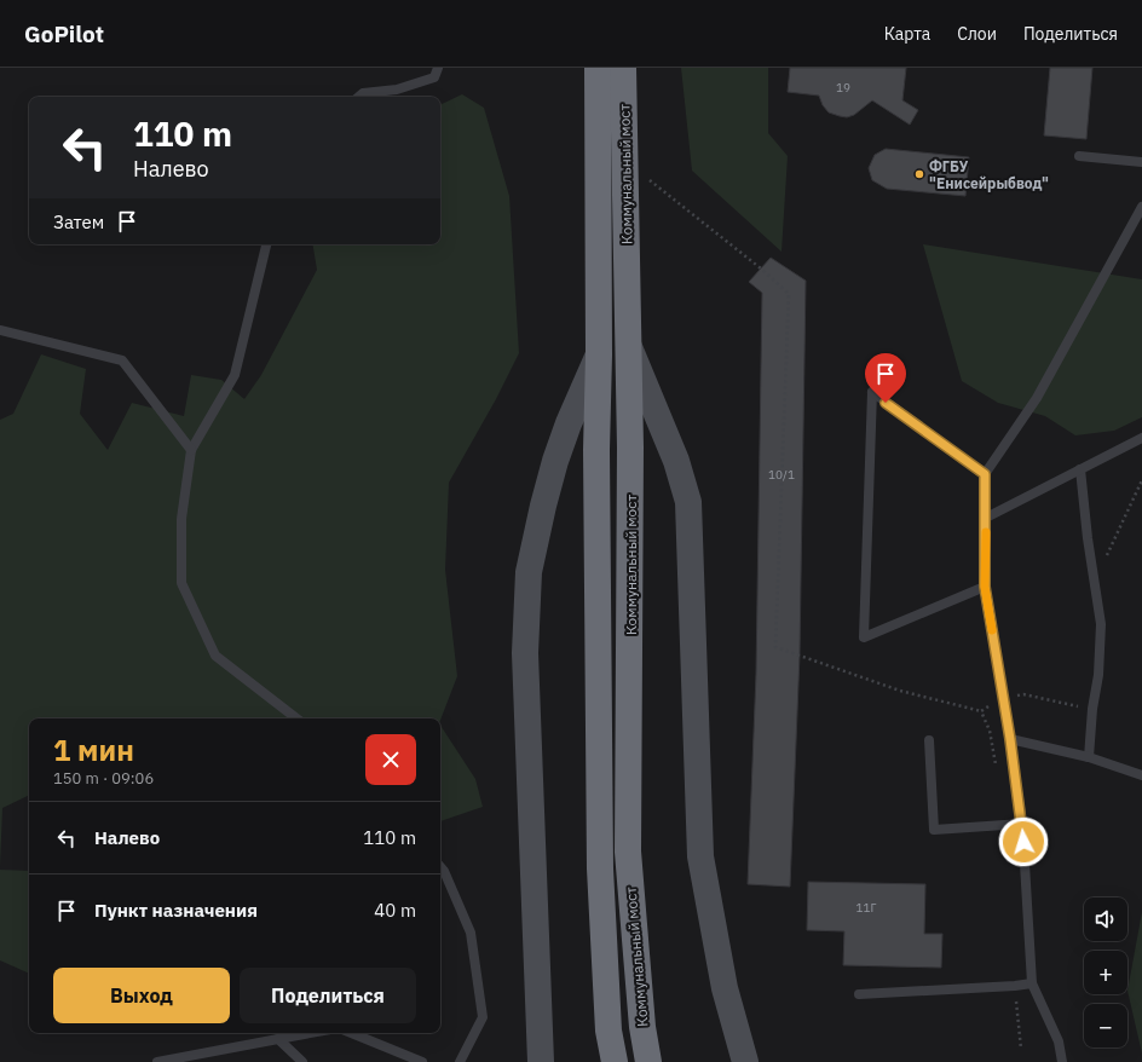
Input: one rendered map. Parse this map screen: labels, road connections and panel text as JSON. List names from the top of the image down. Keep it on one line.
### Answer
{"streets":{"highway":["Коммунальный мост"]},"places":["ФГБУ \"Енисейрыбвод\""],"house_numbers":["19","10/1","11Г"],"page":{"header":"GoPilot","nav":["Карта","Слои","Поделиться"],"turn":["110 m","Налево"],"then":"Затем","heading":["1 мин","150 m · 09:06"],"list":[{"name":"Налево","value":"110 m"},{"name":"Пункт назначения","value":"40 m"}],"map_buttons":["+","−"],"buttons":["Выход","Поделиться"]}}
